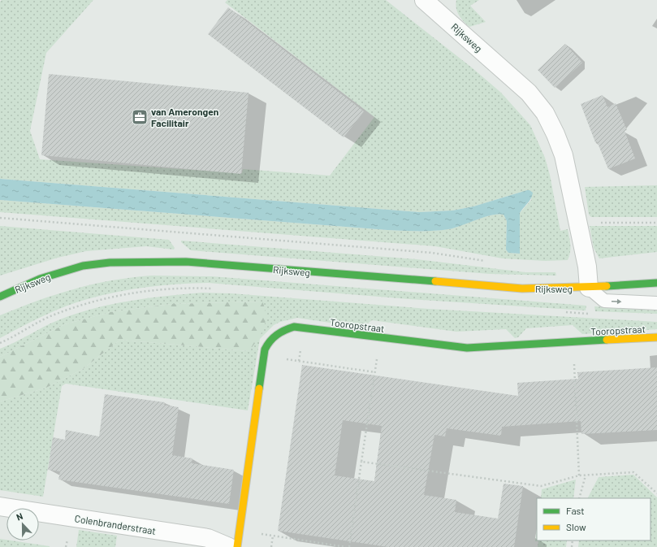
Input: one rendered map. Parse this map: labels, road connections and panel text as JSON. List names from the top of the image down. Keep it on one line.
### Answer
{"streets":{"street":["Rijksweg","Tooropstraat","Colenbranderstraat"]},"places":{"office":["van Amerongen Facilitair"]},"legend":["Fast","Slow"],"north":"top"}
